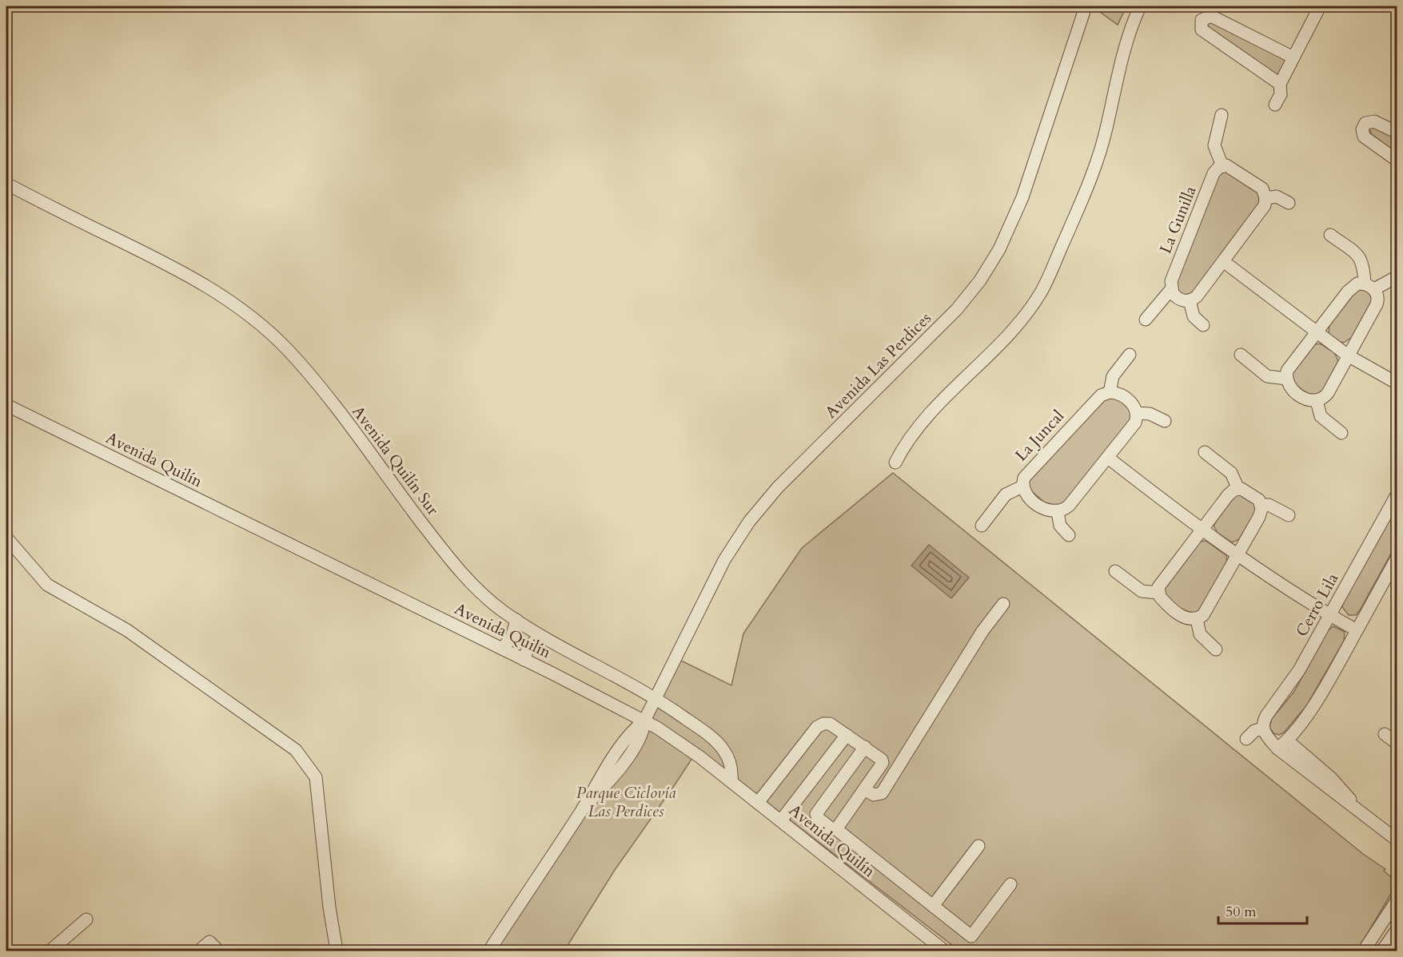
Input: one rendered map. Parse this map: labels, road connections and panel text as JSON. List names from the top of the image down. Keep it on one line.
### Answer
{"streets":{"street":["La Gunilla","Avenida Las Perdices","La Juncal","Avenida Quilín","Avenida Quilín Sur","Cerro Lila"]},"crossings":[["Avenida Las Perdices","Avenida Quilín"],["Avenida Las Perdices","Avenida Quilín Sur"],["Avenida Quilín","Avenida Quilín Sur"]],"parks":["Parque Ciclovía Las Perdices"],"scale_bar":"50 m"}
